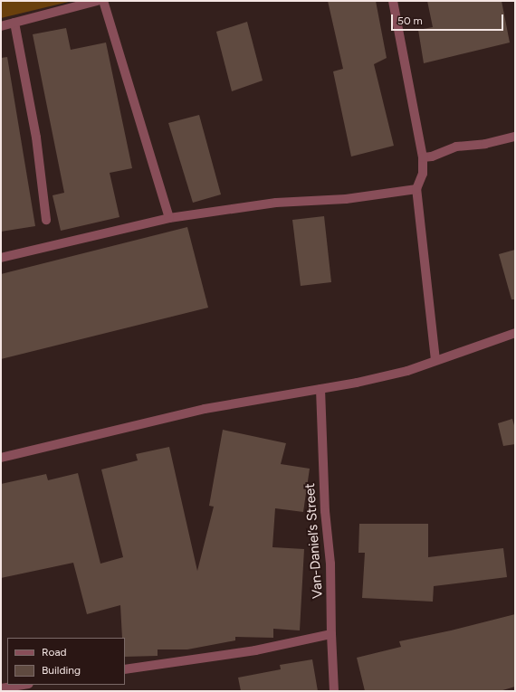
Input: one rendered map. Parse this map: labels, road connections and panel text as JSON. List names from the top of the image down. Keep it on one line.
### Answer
{"streets":{"street":["Van-Daniel’s Street"]},"legend":["Road","Building"],"scale_bar":"50 m"}
